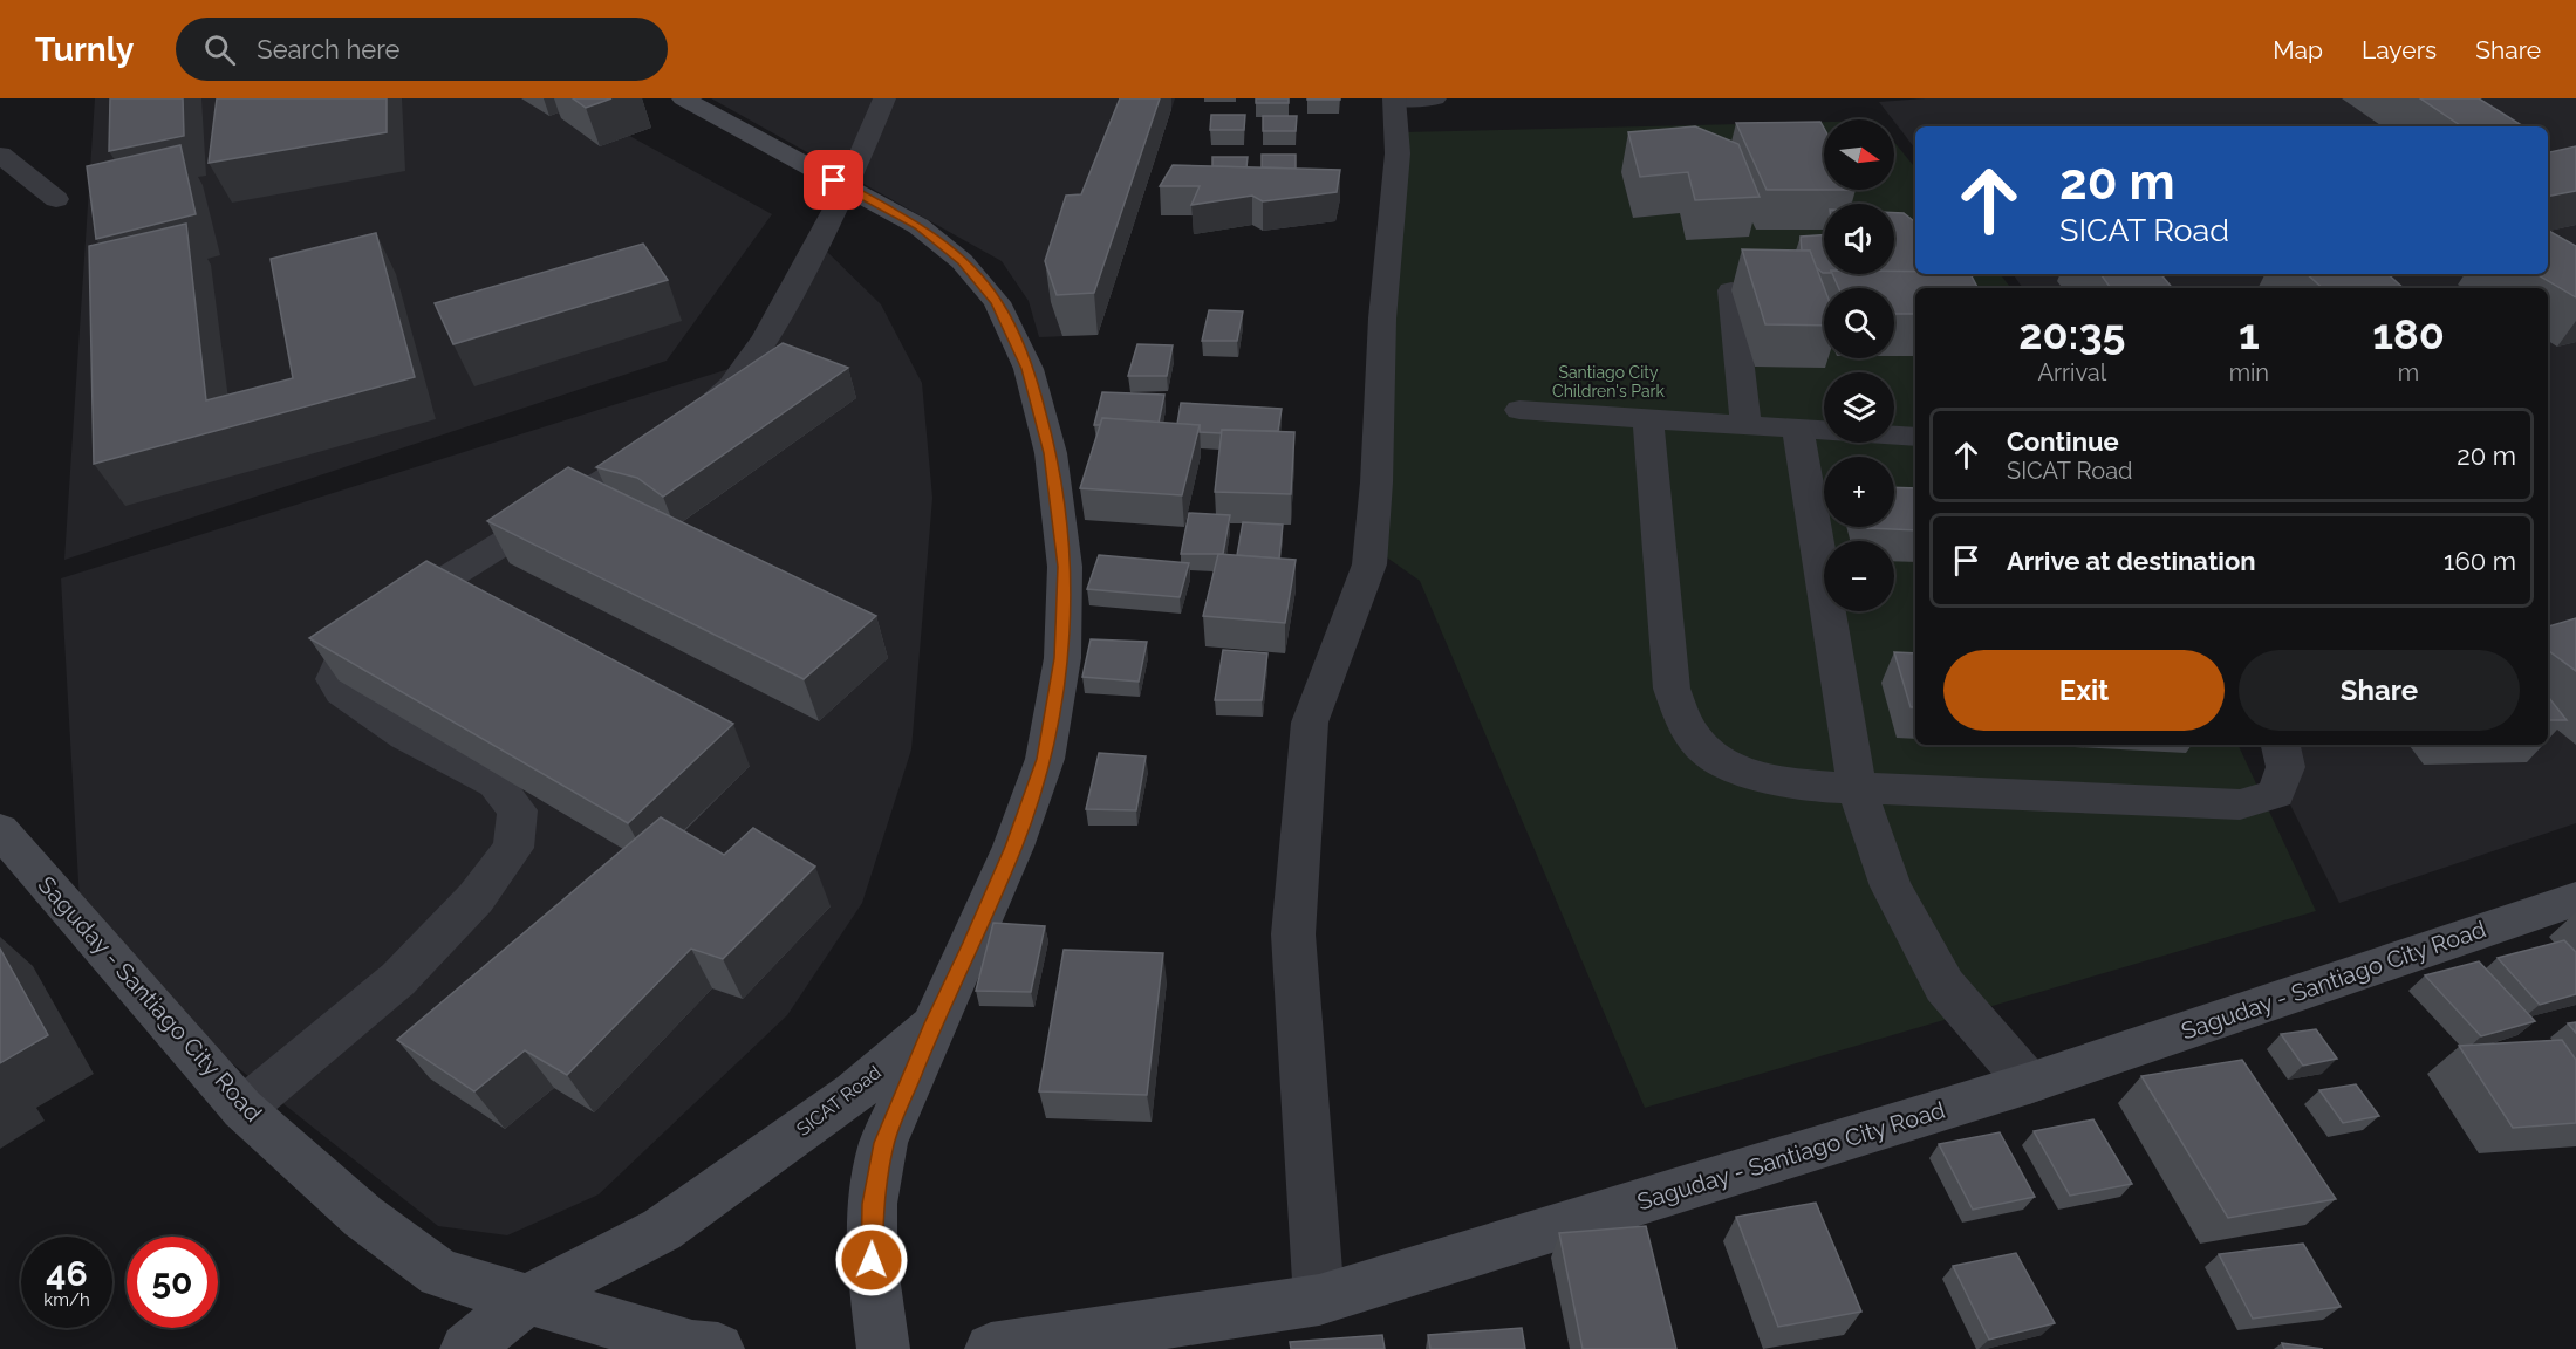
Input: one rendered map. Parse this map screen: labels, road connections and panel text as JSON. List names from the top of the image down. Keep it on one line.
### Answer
{"streets":{"main road":["Saguday - Santiago City Road","SICAT Road"]},"crossings":[["Saguday - Santiago City Road","SICAT Road"]],"parks":["Santiago City Children's Park"],"north":"right","page":{"header":"Turnly","search":"Search here","nav":["Map","Layers","Share"],"map_buttons":["+","−"],"turn":["20 m","SICAT Road"],"eta":["20:35","Arrival","1","min","180","m"],"list":[{"name":"Continue","note":"SICAT Road","value":"20 m"},{"name":"Arrive at destination","value":"160 m"}],"buttons":["Exit","Share"],"speed":"46 km/h","limit":"50"}}
